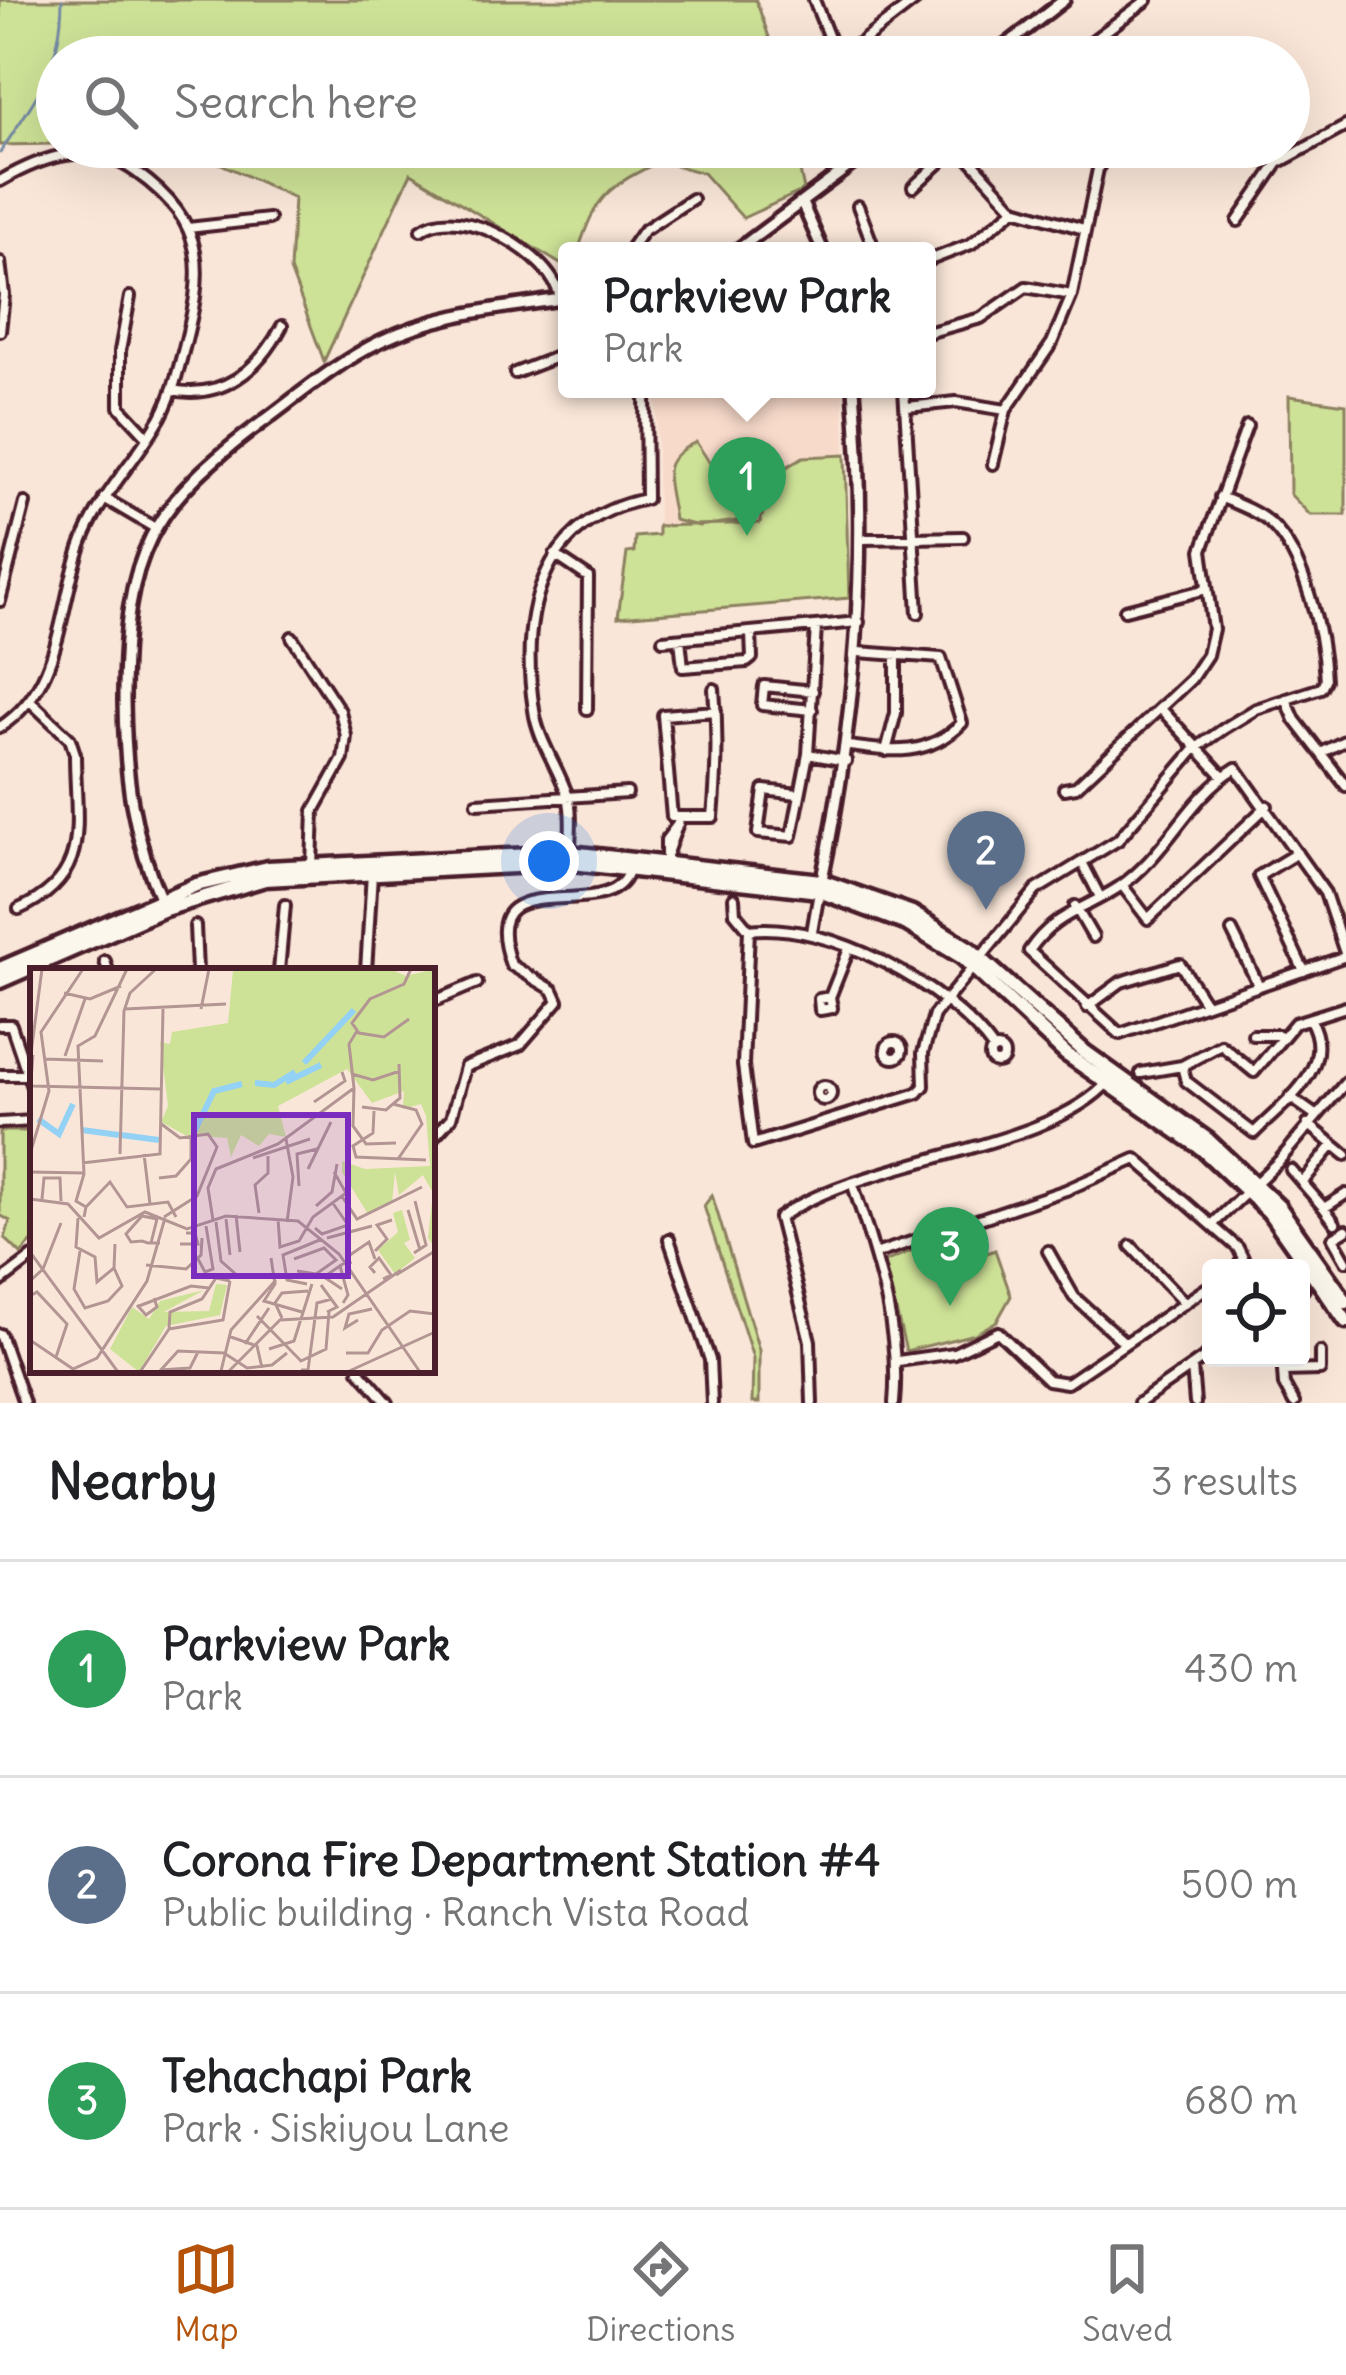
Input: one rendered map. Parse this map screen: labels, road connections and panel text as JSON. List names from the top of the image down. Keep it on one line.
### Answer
{"page":{"search":"Search here","popup":["Parkview Park","Park"],"pins":["1","2","3"],"heading":["Nearby","3 results"],"list":[{"mark":"1","name":"Parkview Park","note":"Park","value":"430 m"},{"mark":"2","name":"Corona Fire Department Station #4","note":"Public building · Ranch Vista Road","value":"500 m"},{"mark":"3","name":"Tehachapi Park","note":"Park · Siskiyou Lane","value":"680 m"}],"nav":["Map","Directions","Saved"]}}
